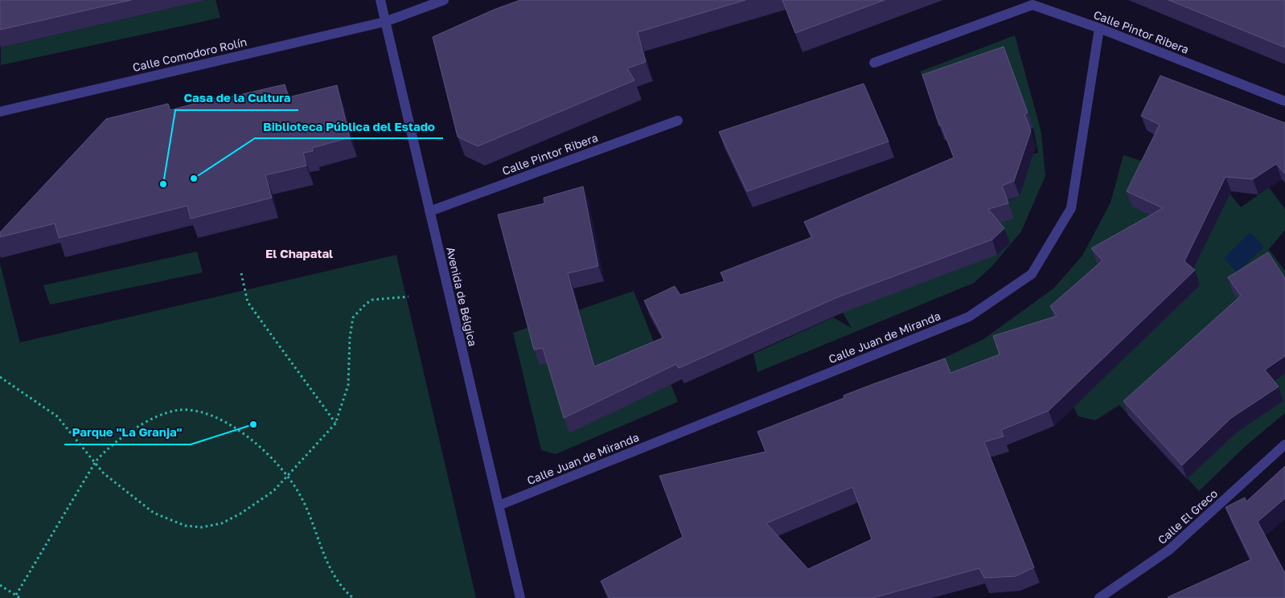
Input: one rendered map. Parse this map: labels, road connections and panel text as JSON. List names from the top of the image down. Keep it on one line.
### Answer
{"streets":{"street":["Calle Pintor Ribera","Calle Comodoro Rolín","Avenida de Bélgica","Calle Juan de Miranda","Calle El Greco"]},"crossings":[["Calle Pintor Ribera","Avenida de Bélgica"],["Calle Pintor Ribera","Calle Juan de Miranda"],["Calle Comodoro Rolín","Avenida de Bélgica"],["Avenida de Bélgica","Calle Juan de Miranda"]],"districts":["El Chapatal"],"places":["Biblioteca Pública del Estado","Casa de la Cultura","Parque \"La Granja\""]}
